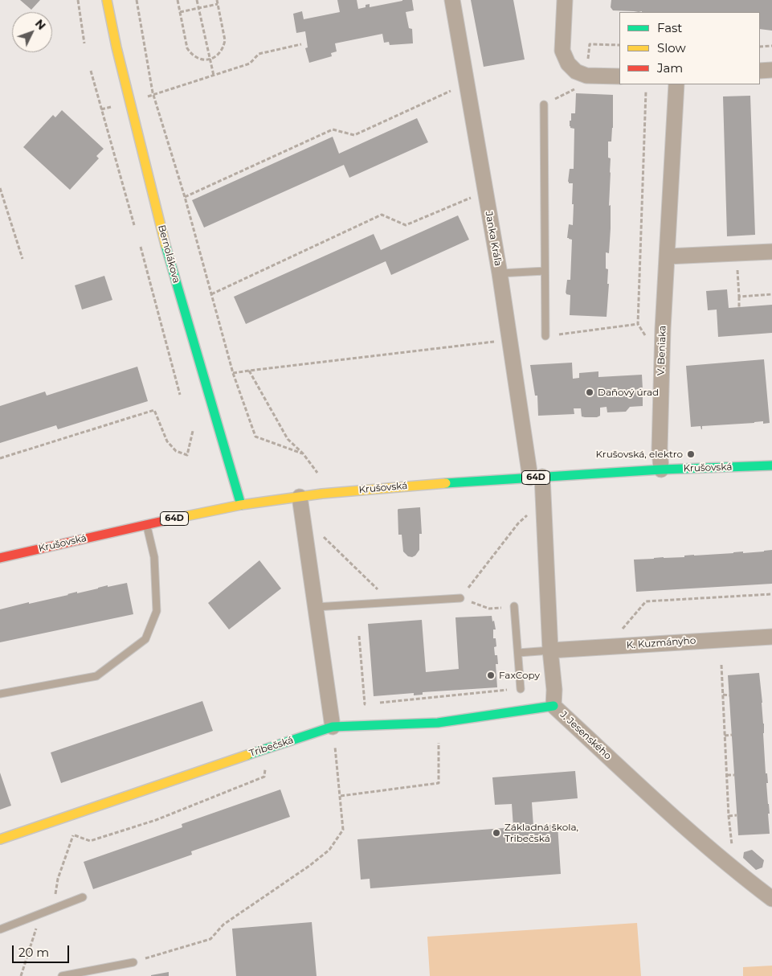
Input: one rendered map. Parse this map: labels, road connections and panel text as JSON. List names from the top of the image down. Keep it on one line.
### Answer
{"streets":{"street":["Janka Kráľa","Bernolákova","V. Beniaka","Krušovská","64D","K. Kuzmányho","J. Jesenského","Tribečská"]},"crossings":[["Janka Kráľa","Krušovská"],["Janka Kráľa","J. Jesenského"],["Bernolákova","Krušovská"],["V. Beniaka","Krušovská"],["Krušovská","J. Jesenského"],["K. Kuzmányho","J. Jesenského"],["J. Jesenského","Tribečská"]],"places":["Daňový úrad","Krušovská, elektro","FaxCopy","Základná škola, Tribečská"],"legend":["Fast","Slow","Jam"],"scale_bar":"20 m","north":"top right"}
